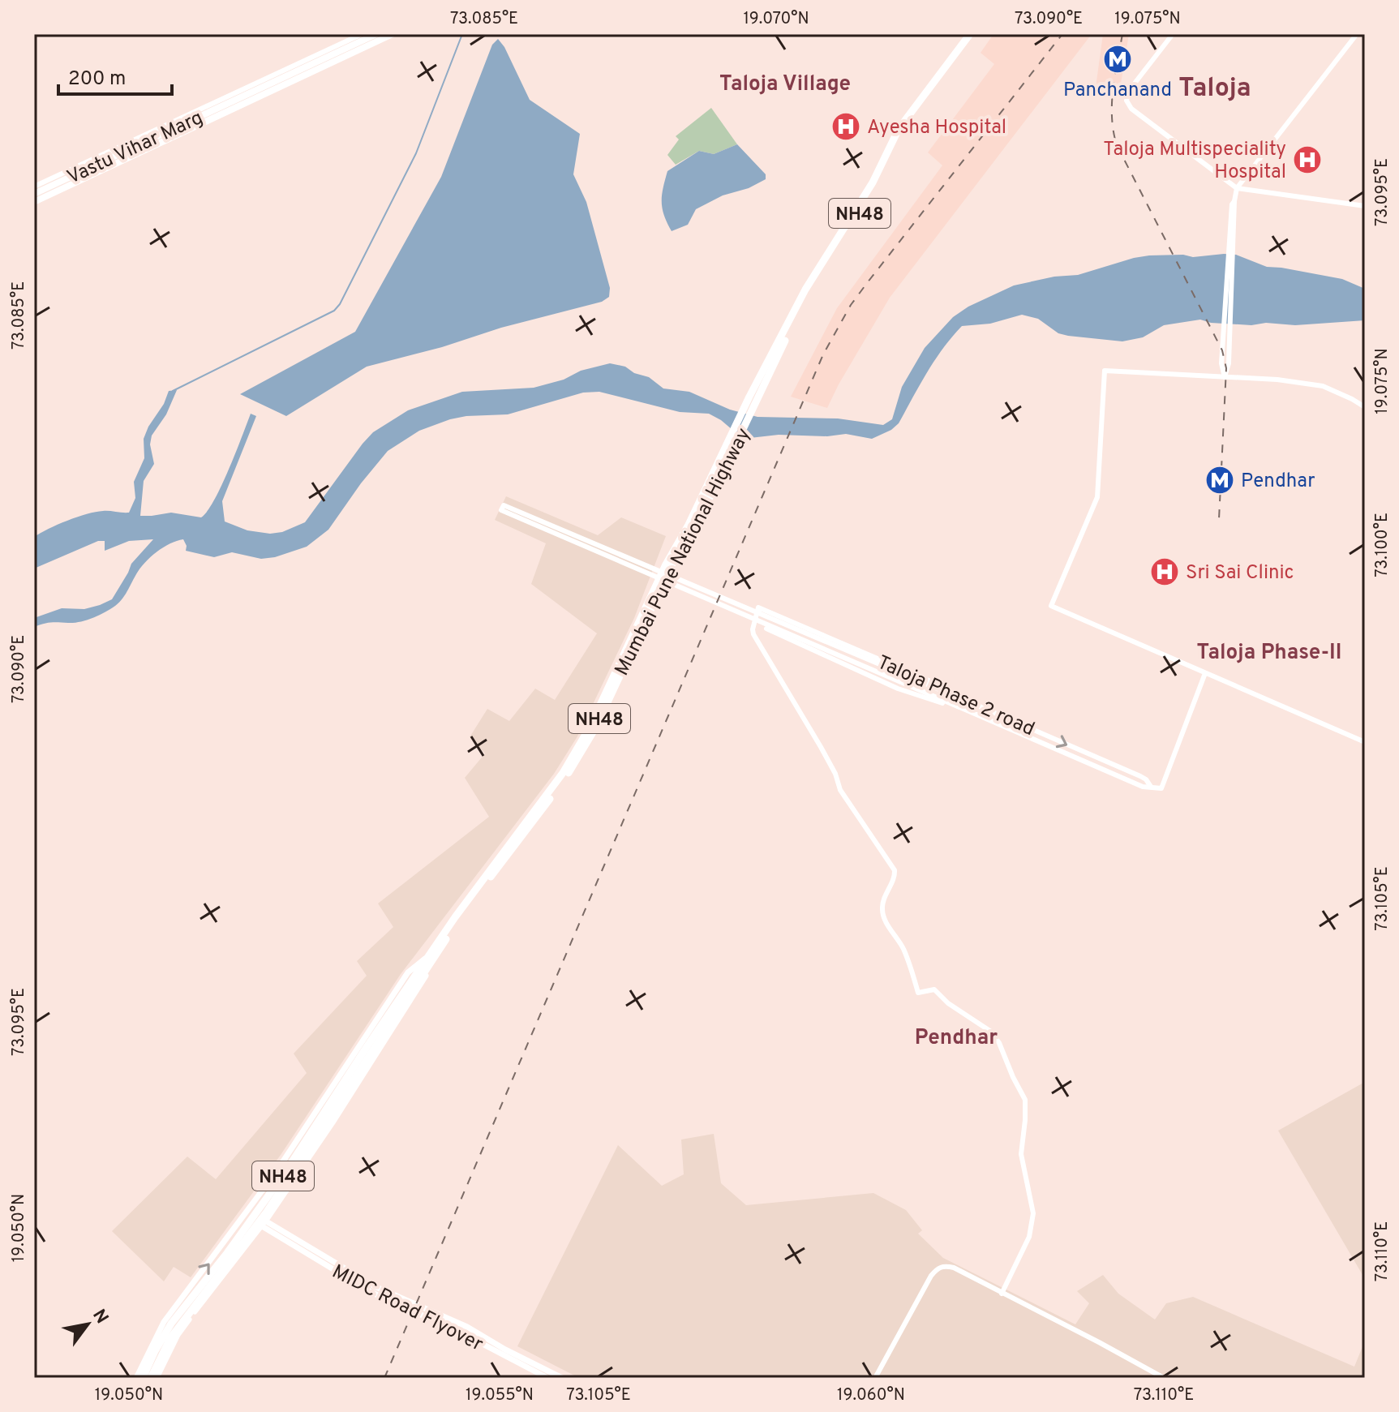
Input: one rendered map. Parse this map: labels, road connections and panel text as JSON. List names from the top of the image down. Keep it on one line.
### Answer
{"streets":{"highway":["NH48","Mumbai Pune National Highway"],"main road":["Vastu Vihar Marg","MIDC Road Flyover"],"street":["Taloja Phase 2 road"]},"crossings":[["NH48","Mumbai Pune National Highway"]],"districts":["Taloja Village","Taloja","Taloja Phase-II","Pendhar"],"places":{"metro station":["Panchanand","Pendhar"],"hospital":["Ayesha Hospital","Taloja Multispeciality Hospital","Sri Sai Clinic"]},"scale_bar":"200 m","north":"top right","coordinates":["73.085°E","19.070°N","73.090°E","19.075°N","73.095°E","73.100°E","73.105°E","19.050°N","73.110°E","19.055°N","19.060°N"]}
